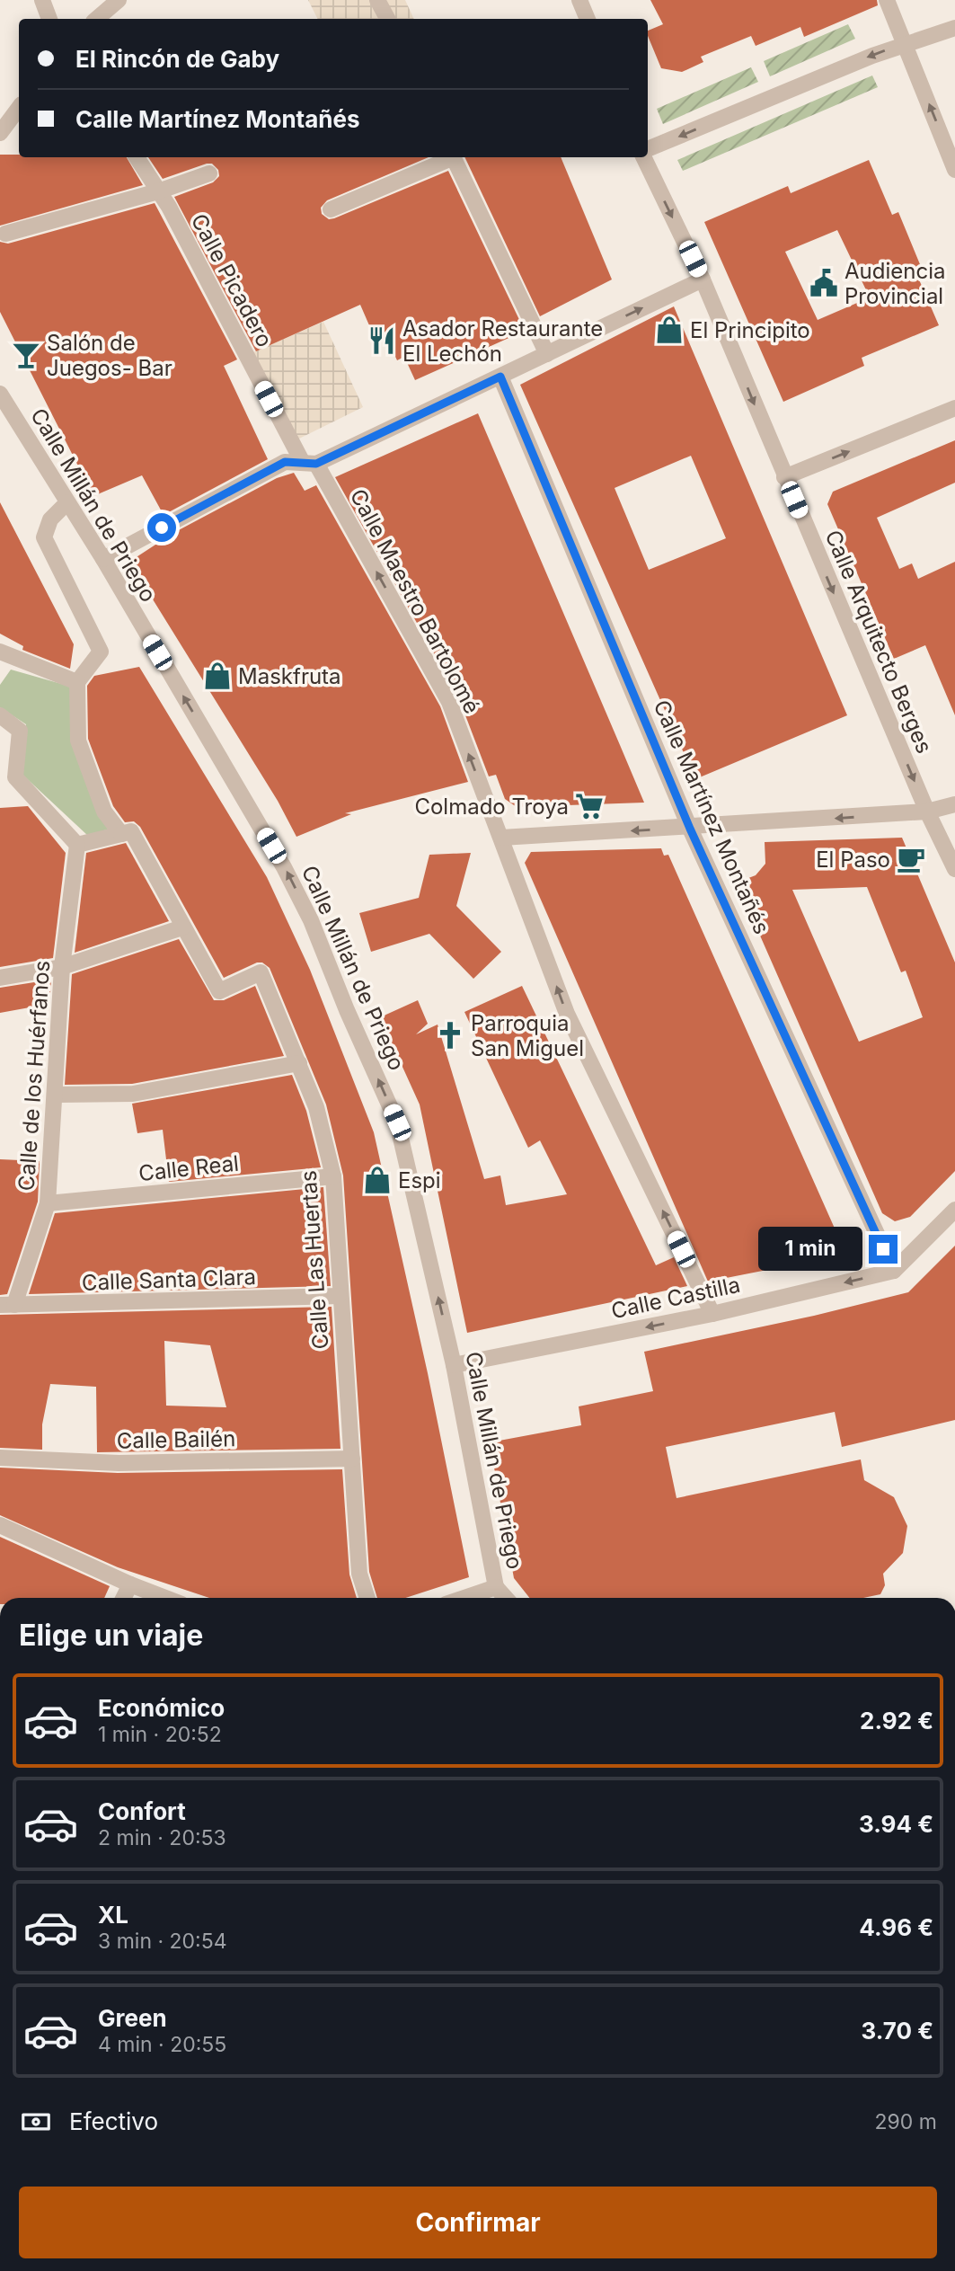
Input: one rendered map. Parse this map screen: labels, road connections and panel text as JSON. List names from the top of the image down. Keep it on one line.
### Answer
{"streets":{"street":["Calle Picadero","Calle Millán de Priego","Calle Maestro Bartolomé","Calle Arquitecto Berges","Calle Martínez Montañés","Calle de los Huérfanos","Calle Real","Calle Las Huertas","Calle Santa Clara","Calle Castilla","Calle Bailén"]},"crossings":[["Calle Picadero","Calle Maestro Bartolomé"],["Calle Millán de Priego","Calle Castilla"],["Calle Maestro Bartolomé","Calle Castilla"],["Calle Martínez Montañés","Calle Castilla"],["Calle de los Huérfanos","Calle Real"],["Calle de los Huérfanos","Calle Santa Clara"],["Calle Real","Calle Las Huertas"],["Calle Las Huertas","Calle Santa Clara"],["Calle Las Huertas","Calle Bailén"]],"one_way":["Calle Millán de Priego","Calle Maestro Bartolomé","Calle Arquitecto Berges","Calle Castilla"],"places":{"public building":["Audiencia Provincial"],"shop":["El Principito","Maskfruta","Espi"],"restaurant":["Asador Restaurante El Lechón"],"bar":["Salón de Juegos- Bar"],"supermarket":["Colmado Troya"],"cafe":["El Paso"],"church":["Parroquia San Miguel"]},"page":{"banner":["El Rincón de Gaby","Calle Martínez Montañés"],"bubble":"1 min","heading":"Elige un viaje","list":[{"name":"Económico","note":"1 min · 20:52","value":"2.92 €"},{"name":"Confort","note":"2 min · 20:53","value":"3.94 €"},{"name":"XL","note":"3 min · 20:54","value":"4.96 €"},{"name":"Green","note":"4 min · 20:55","value":"3.70 €"}],"pay":["Efectivo","290 m"],"buttons":"Confirmar"}}
